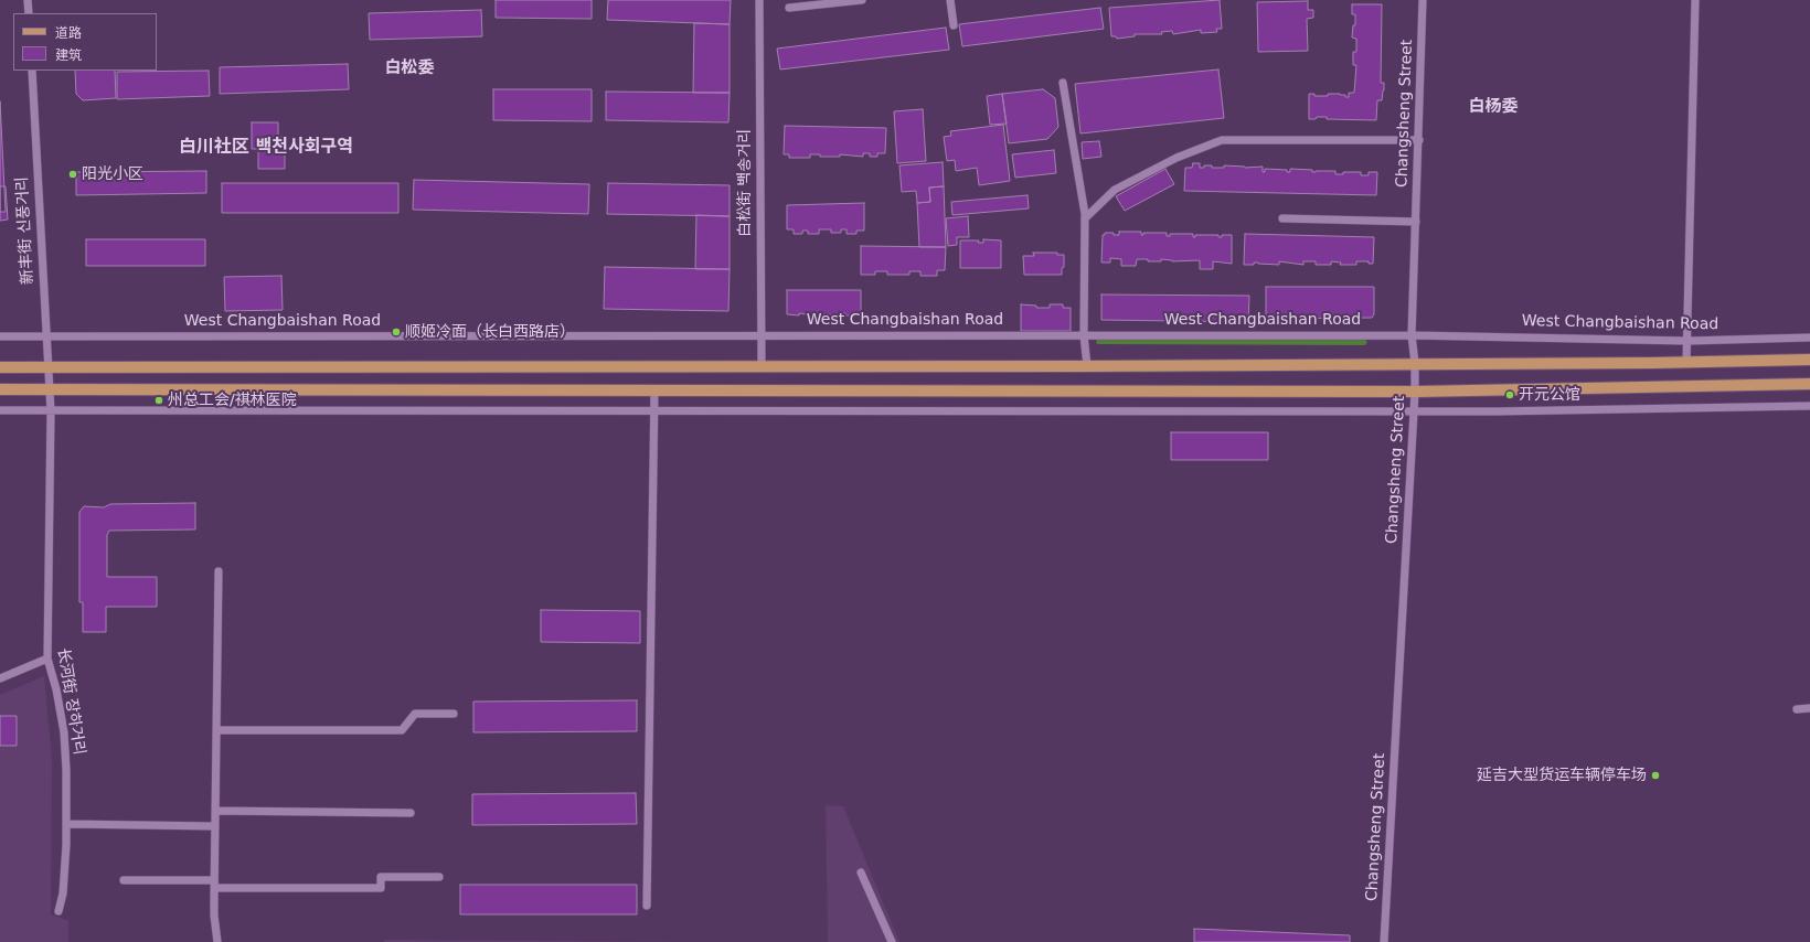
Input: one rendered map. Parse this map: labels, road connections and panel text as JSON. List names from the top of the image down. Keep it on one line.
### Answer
{"streets":{"street":["Changsheng Street","白松街 백송거리","新丰街 신풍거리","West Changbaishan Road","长河街 장하거리"]},"crossings":[["Changsheng Street","West Changbaishan Road"],["白松街 백송거리","West Changbaishan Road"],["新丰街 신풍거리","West Changbaishan Road"],["新丰街 신풍거리","长河街 장하거리"]],"districts":["白松委","白杨委","白川社区 백천사회구역"],"places":["阳光小区","顺姬冷面（长白西路店）","开元公馆","州总工会/祺林医院","延吉大型货运车辆停车场"],"legend":["道路","建筑"]}
